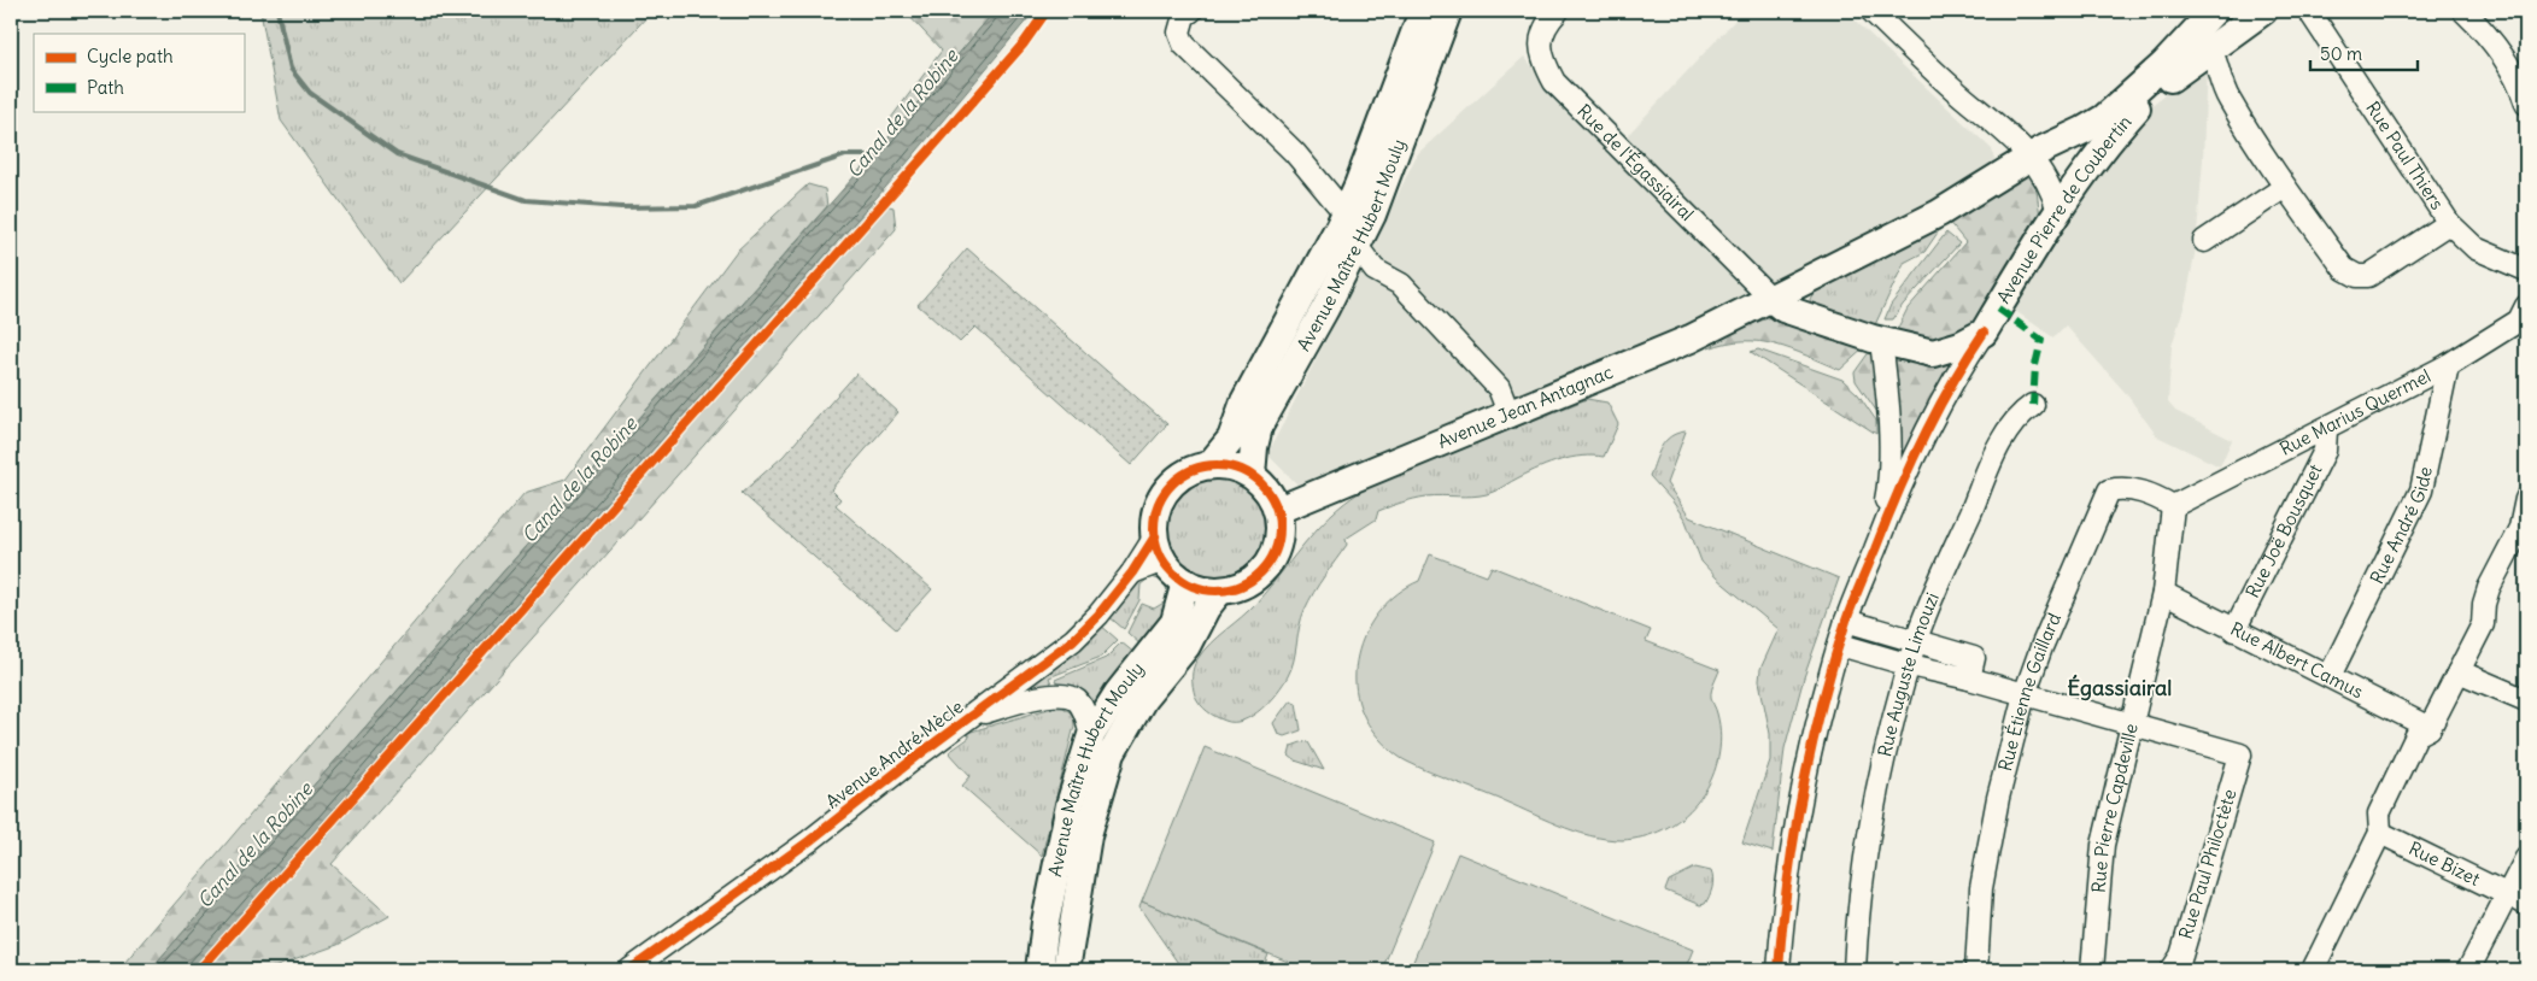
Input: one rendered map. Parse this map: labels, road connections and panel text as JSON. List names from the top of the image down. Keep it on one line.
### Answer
{"streets":{"main road":["Avenue Pierre de Coubertin","Avenue Maître Hubert Mouly","Avenue Jean Antagnac"],"street":["Rue Paul Thiers","Rue de l'Égassiairal","Rue Marius Quermel","Rue André Gide","Rue Joë Bousquet","Rue Albert Camus","Rue Auguste Limouzi","Rue Étienne Gaillard","Avenue André Mècle","Rue Pierre Capdeville","Rue Paul Philoctète","Rue Bizet"]},"crossings":[["Rue de l'Égassiairal","Avenue Jean Antagnac"],["Avenue Maître Hubert Mouly","Avenue Jean Antagnac"],["Avenue Maître Hubert Mouly","Avenue André Mècle"],["Avenue Jean Antagnac","Avenue André Mècle"],["Rue Marius Quermel","Rue André Gide"],["Rue Marius Quermel","Rue Joë Bousquet"],["Rue Marius Quermel","Rue Étienne Gaillard"],["Rue Marius Quermel","Rue Pierre Capdeville"],["Rue André Gide","Rue Albert Camus"],["Rue Joë Bousquet","Rue Albert Camus"],["Rue Albert Camus","Rue Pierre Capdeville"],["Rue Étienne Gaillard","Rue Pierre Capdeville"],["Rue Pierre Capdeville","Rue Paul Philoctète"]],"districts":["Égassiairal"],"water":["Canal de la Robine"],"legend":["Cycle path","Path"],"scale_bar":"50 m"}
